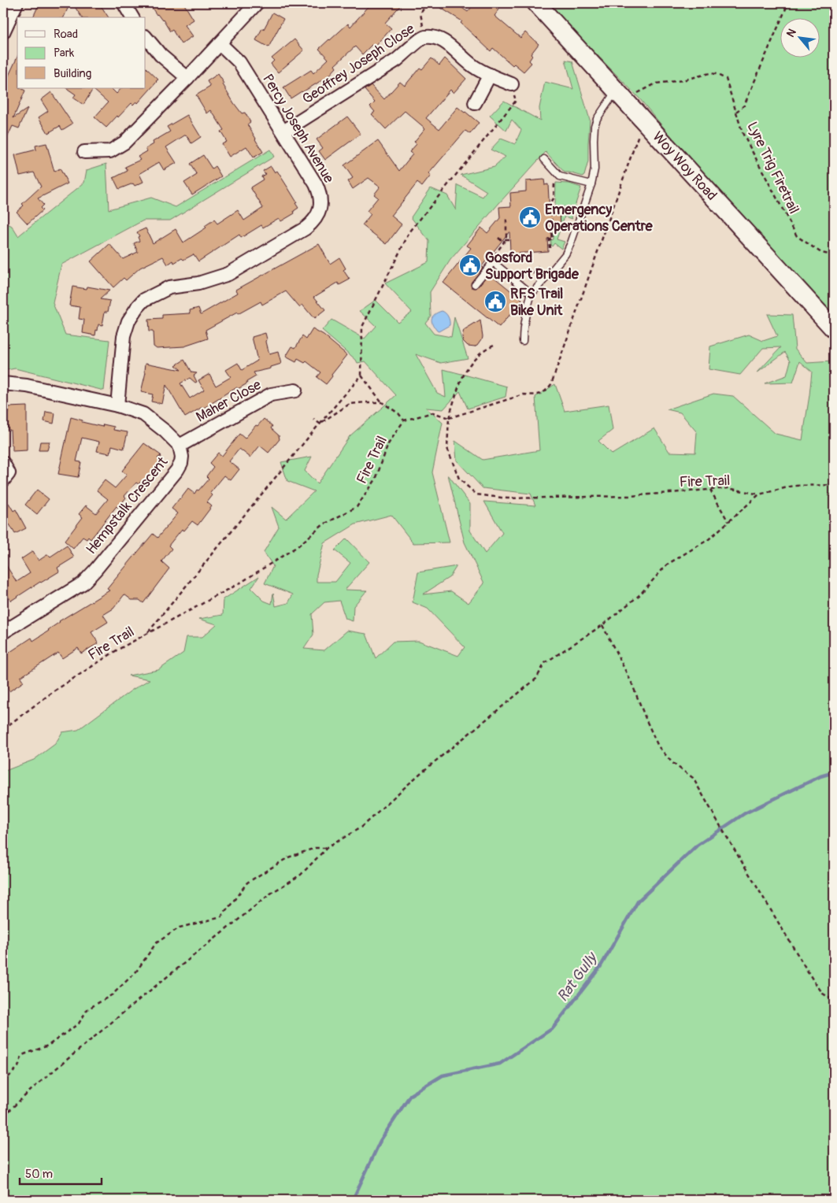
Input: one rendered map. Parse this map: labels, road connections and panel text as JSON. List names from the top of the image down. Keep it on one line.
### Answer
{"streets":{"main road":["Woy Woy Road"],"street":["Geoffrey Joseph Close","Percy Joseph Avenue","Maher Close","Hempstalk Crescent"],"path":["Lyre Trig Firetrail","Fire Trail"]},"crossings":[["Geoffrey Joseph Close","Percy Joseph Avenue"],["Percy Joseph Avenue","Hempstalk Crescent"],["Woy Woy Road","Lyre Trig Firetrail"],["Maher Close","Hempstalk Crescent"]],"water":["Rat Gully"],"places":{"public building":["Emergency Operations Centre","Gosford Support Brigade","RFS Trail Bike Unit"]},"legend":["Road","Park","Building"],"scale_bar":"50 m","north":"top left"}
